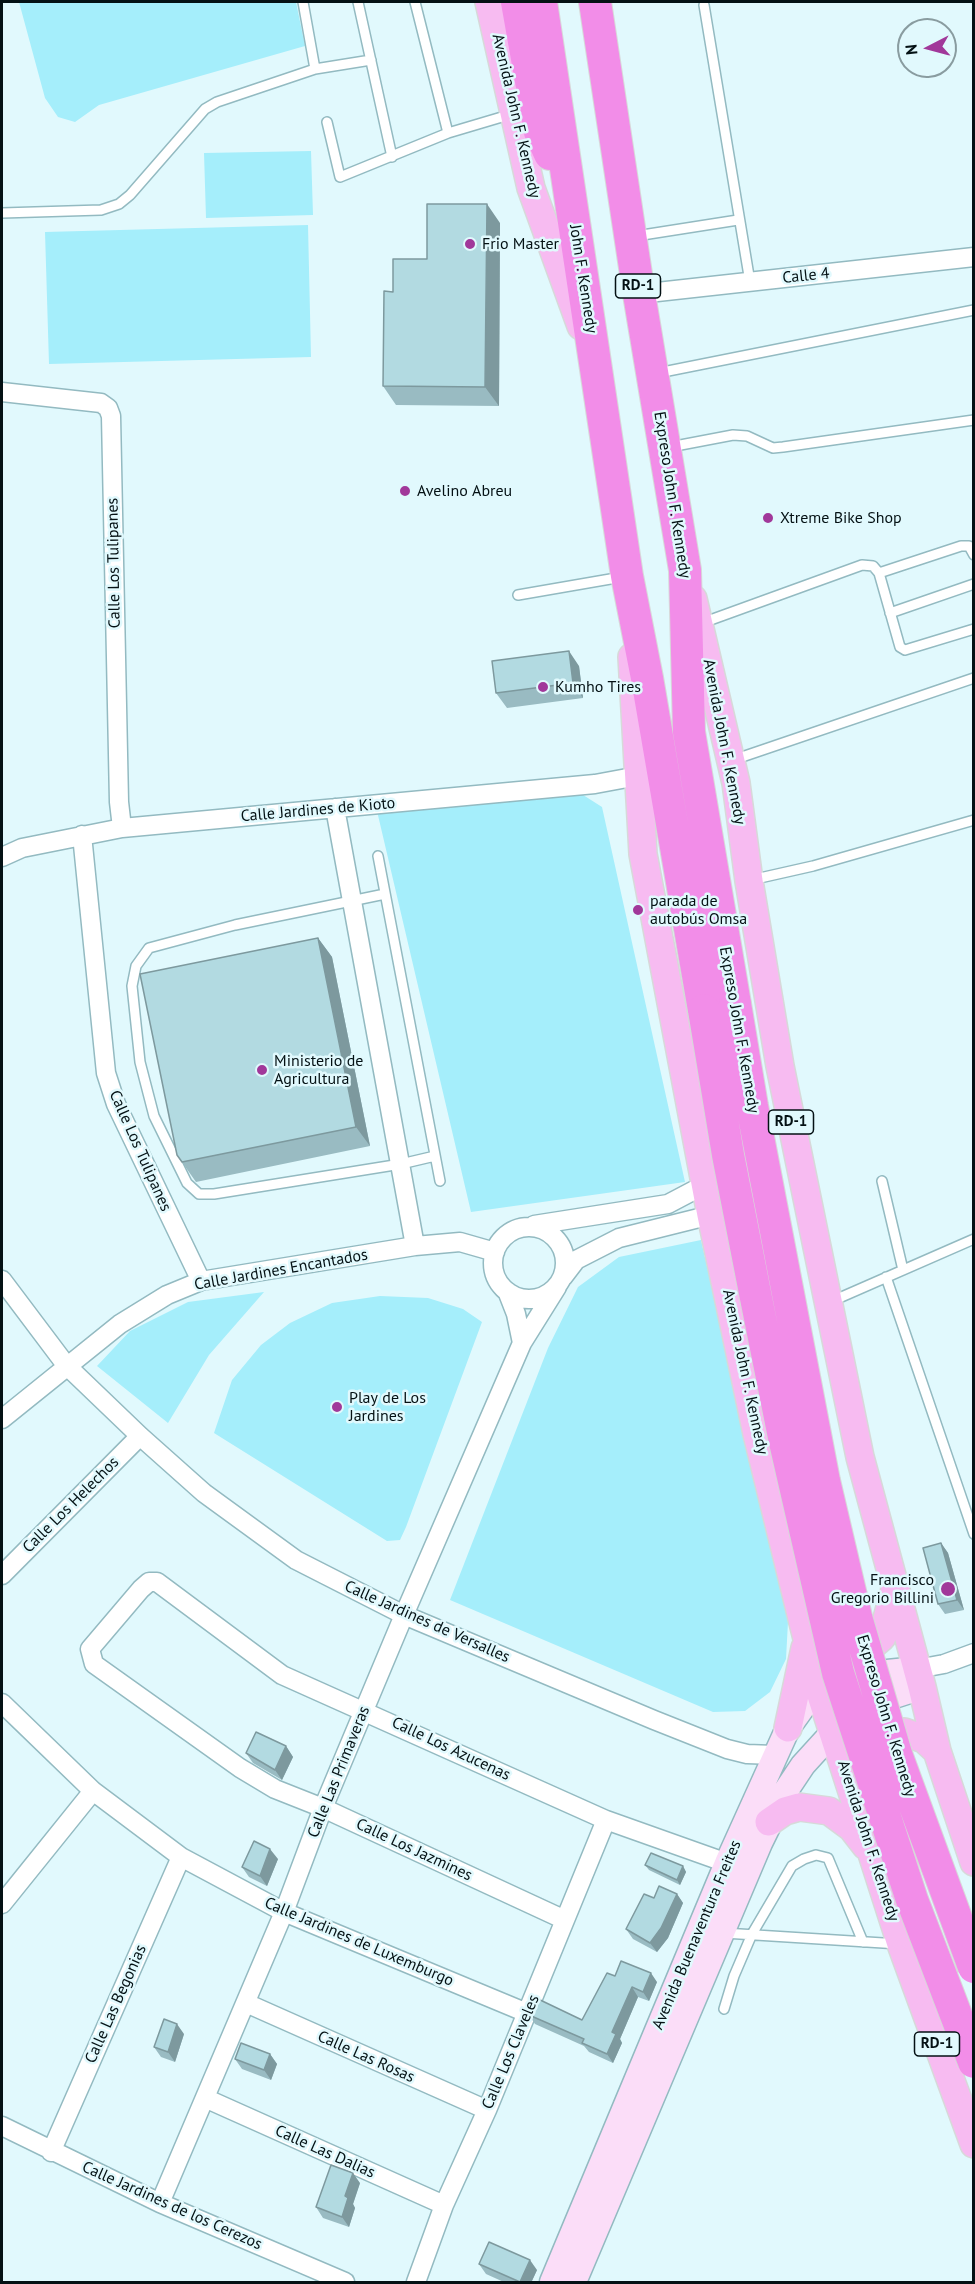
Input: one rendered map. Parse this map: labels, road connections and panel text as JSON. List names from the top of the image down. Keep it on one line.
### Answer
{"streets":{"highway":["John F. Kennedy","RD-1","Expreso John F. Kennedy"],"main road":["Avenida John F. Kennedy","Avenida Buenaventura Freites"],"street":["Calle 4","Calle Los Tulipanes","Calle Jardines de Kioto","Calle Jardines Encantados","Calle Los Helechos","Calle Jardines de Versalles","Calle Los Azucenas","Calle Las Primaveras","Calle Los Jazmines","Calle Jardines de Luxemburgo","Calle Las Begonias","Calle Los Claveles","Calle Las Rosas","Calle Las Dalias","Calle Jardines de los Cerezos"]},"crossings":[["Avenida John F. Kennedy","John F. Kennedy"],["Avenida John F. Kennedy","Expreso John F. Kennedy"],["Avenida John F. Kennedy","Calle Jardines de Kioto"],["Avenida John F. Kennedy","Calle Las Primaveras"],["Avenida John F. Kennedy","Avenida Buenaventura Freites"],["Calle 4","Expreso John F. Kennedy"],["John F. Kennedy","RD-1"],["John F. Kennedy","Expreso John F. Kennedy"],["Calle Los Tulipanes","Calle Jardines de Kioto"],["Calle Los Tulipanes","Calle Jardines Encantados"],["Calle Jardines Encantados","Calle Jardines de Versalles"],["Calle Jardines Encantados","Calle Las Primaveras"],["Calle Los Helechos","Calle Jardines de Versalles"],["Calle Jardines de Versalles","Calle Las Primaveras"],["Calle Jardines de Versalles","Avenida Buenaventura Freites"],["Calle Los Azucenas","Calle Las Primaveras"],["Calle Los Azucenas","Calle Los Jazmines"],["Calle Los Azucenas","Avenida Buenaventura Freites"],["Calle Los Azucenas","Calle Los Claveles"],["Calle Las Primaveras","Calle Los Jazmines"],["Calle Las Primaveras","Calle Jardines de Luxemburgo"],["Calle Las Primaveras","Calle Las Rosas"],["Calle Las Primaveras","Calle Las Dalias"],["Calle Las Primaveras","Calle Jardines de los Cerezos"],["Calle Los Jazmines","Calle Los Claveles"],["Calle Jardines de Luxemburgo","Calle Las Begonias"],["Calle Jardines de Luxemburgo","Calle Los Claveles"],["Calle Las Begonias","Calle Jardines de los Cerezos"],["Calle Los Claveles","Calle Las Rosas"],["Calle Los Claveles","Calle Las Dalias"]],"places":["Frio Master","Avelino Abreu","Xtreme Bike Shop","Kumho Tires","parada de autobús Omsa","Ministerio de Agricultura","Play de Los Jardines","Francisco Gregorio Billini"],"north":"left"}
